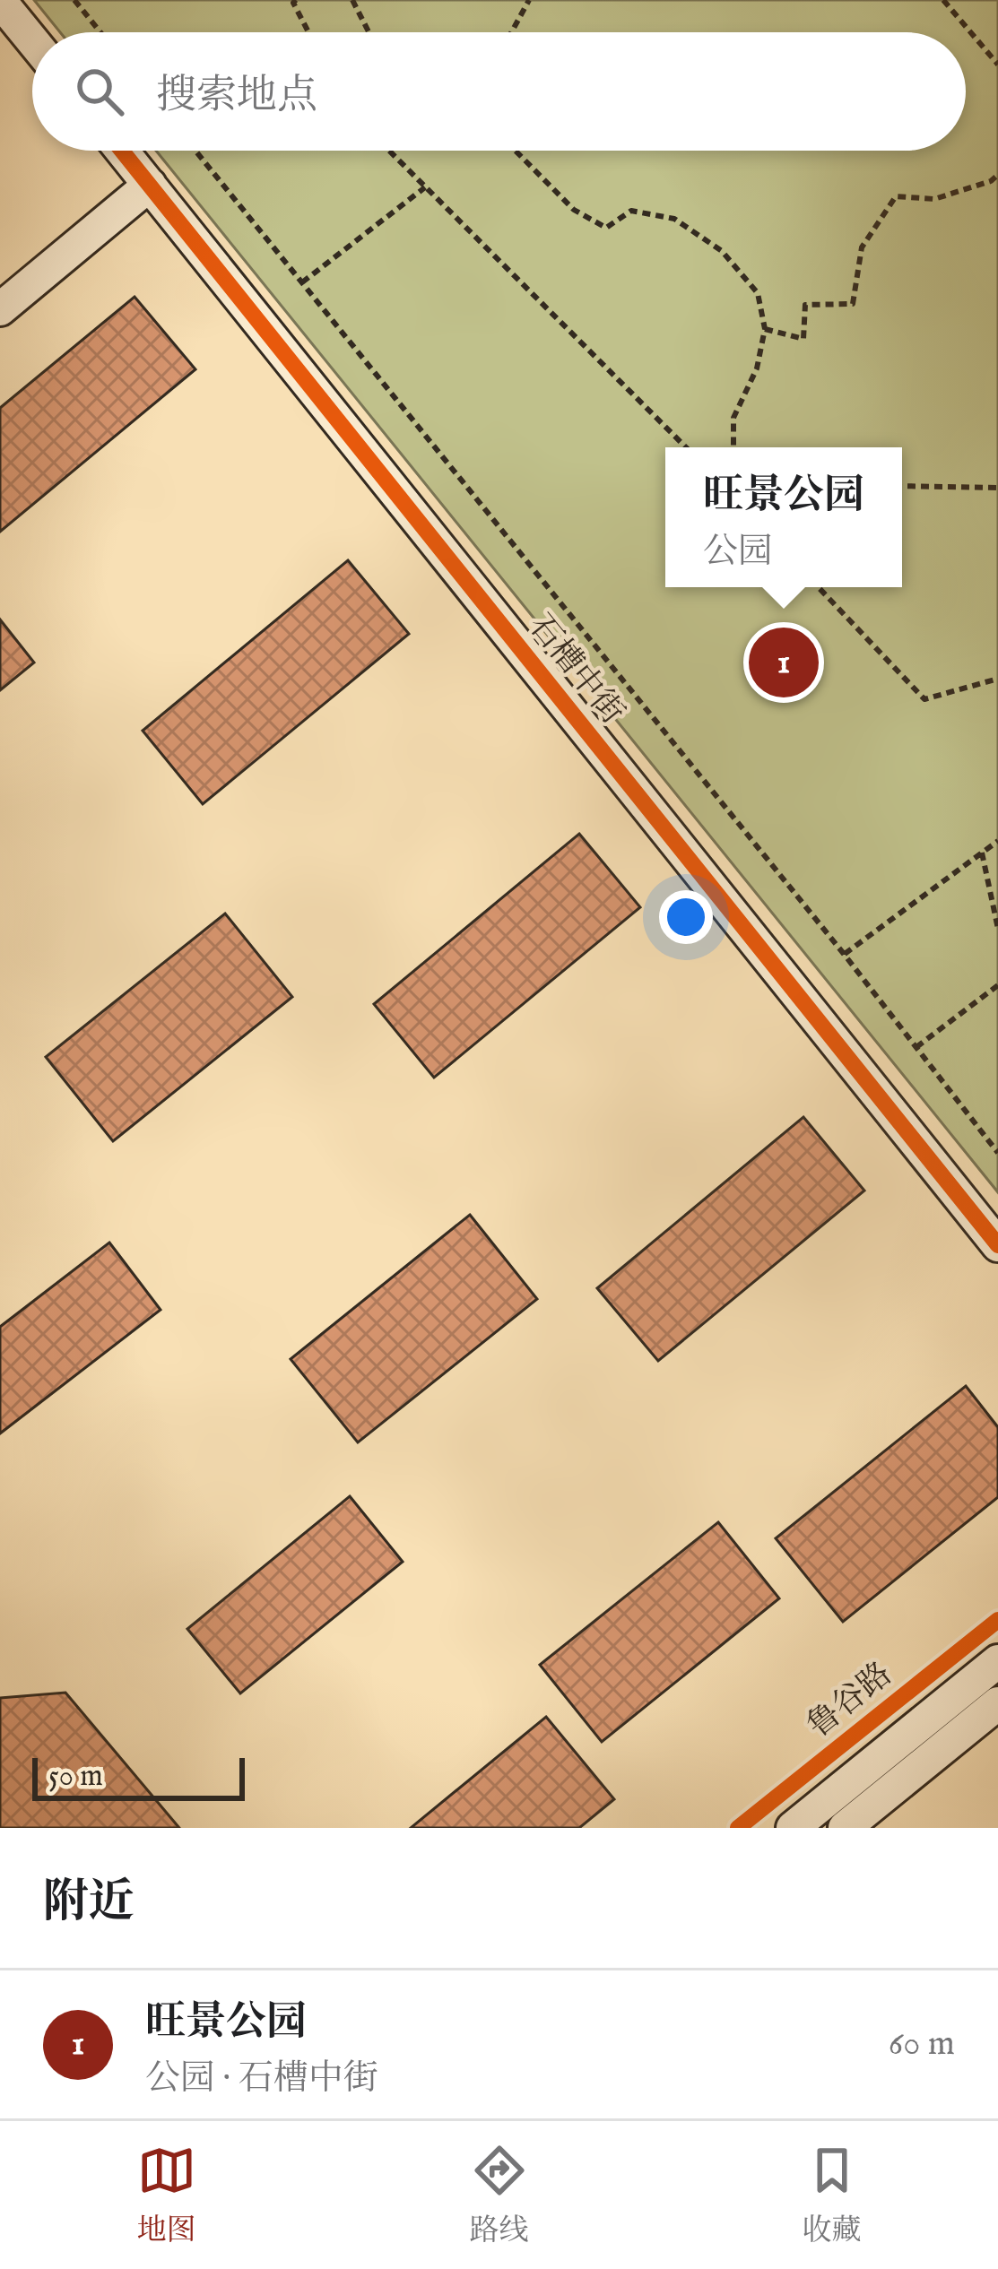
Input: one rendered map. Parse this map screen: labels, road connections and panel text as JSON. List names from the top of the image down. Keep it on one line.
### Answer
{"streets":{"street":["石槽中街","鲁谷路"]},"scale_bar":"50 m","page":{"search":"搜索地点","popup":["旺景公园","公园"],"pins":"1","scale":"50 m","heading":"附近","list":[{"mark":"1","name":"旺景公园","note":"公园 · 石槽中街","value":"60 m"}],"nav":["地图","路线","收藏"]}}
